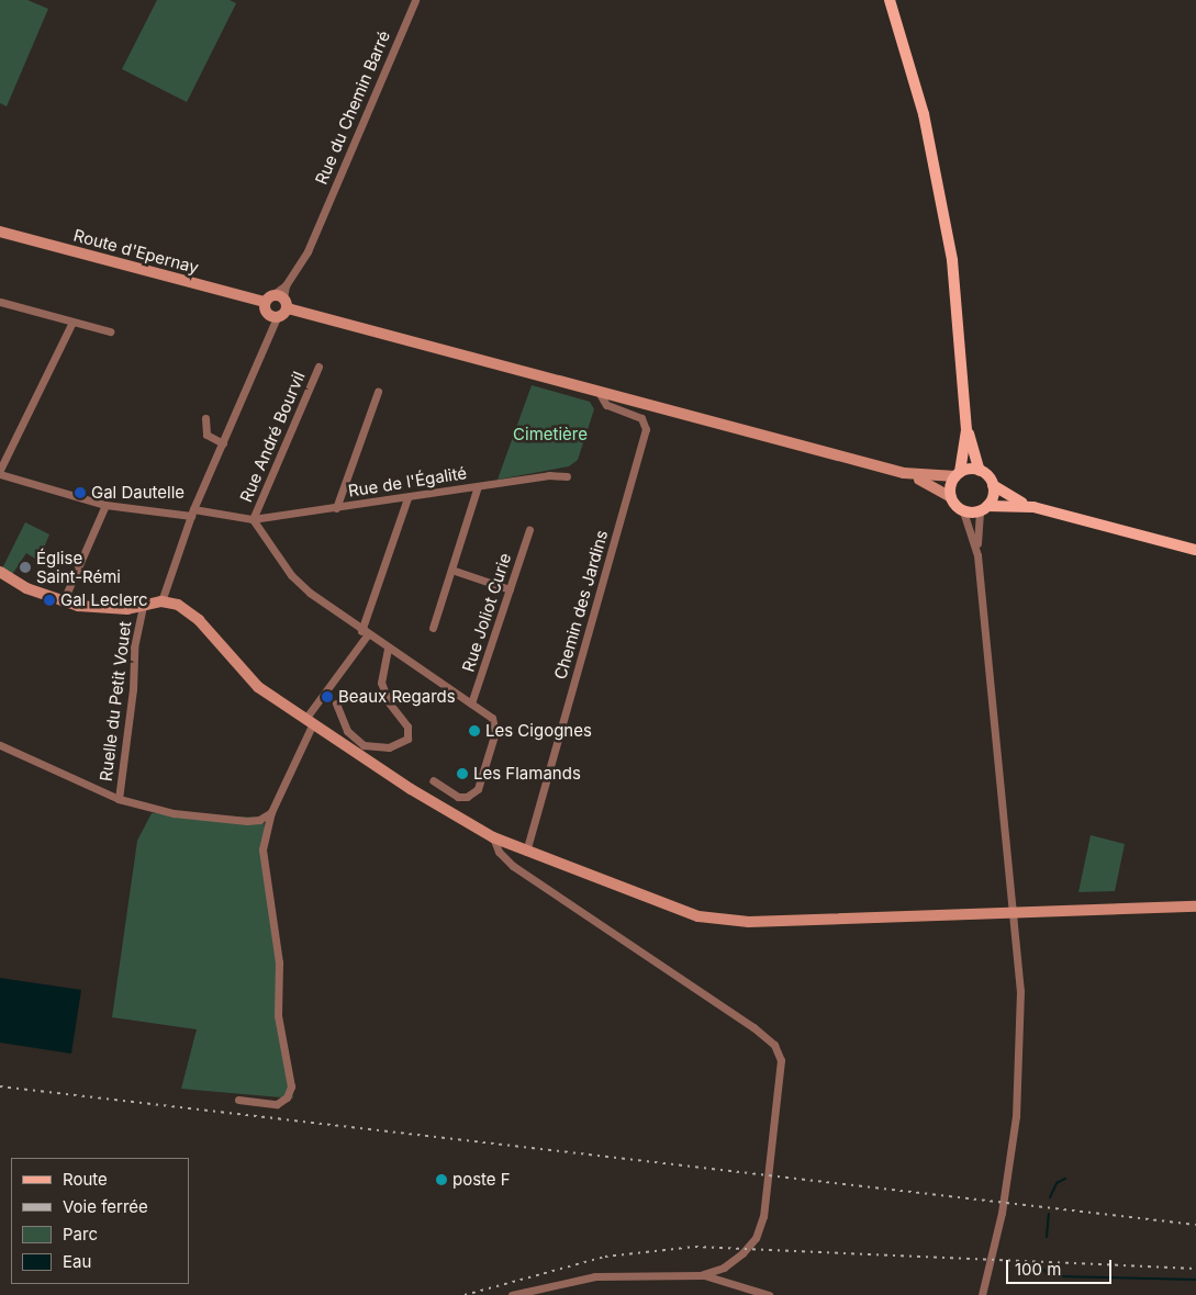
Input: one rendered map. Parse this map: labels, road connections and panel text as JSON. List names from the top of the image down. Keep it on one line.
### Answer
{"streets":{"street":["Rue du Chemin Barré","Route d'Epernay","Rue André Bourvil","Rue de l'Égalité","Chemin des Jardins","Rue Joliot Curie","Ruelle du Petit Vouet"]},"crossings":[["Rue André Bourvil","Rue de l'Égalité"]],"parks":["Cimetière"],"places":["Gal Dautelle","Église Saint-Rémi","Gal Leclerc","Beaux Regards","Les Cigognes","Les Flamands","poste F"],"legend":["Route","Voie ferrée","Parc","Eau"],"scale_bar":"100 m"}
